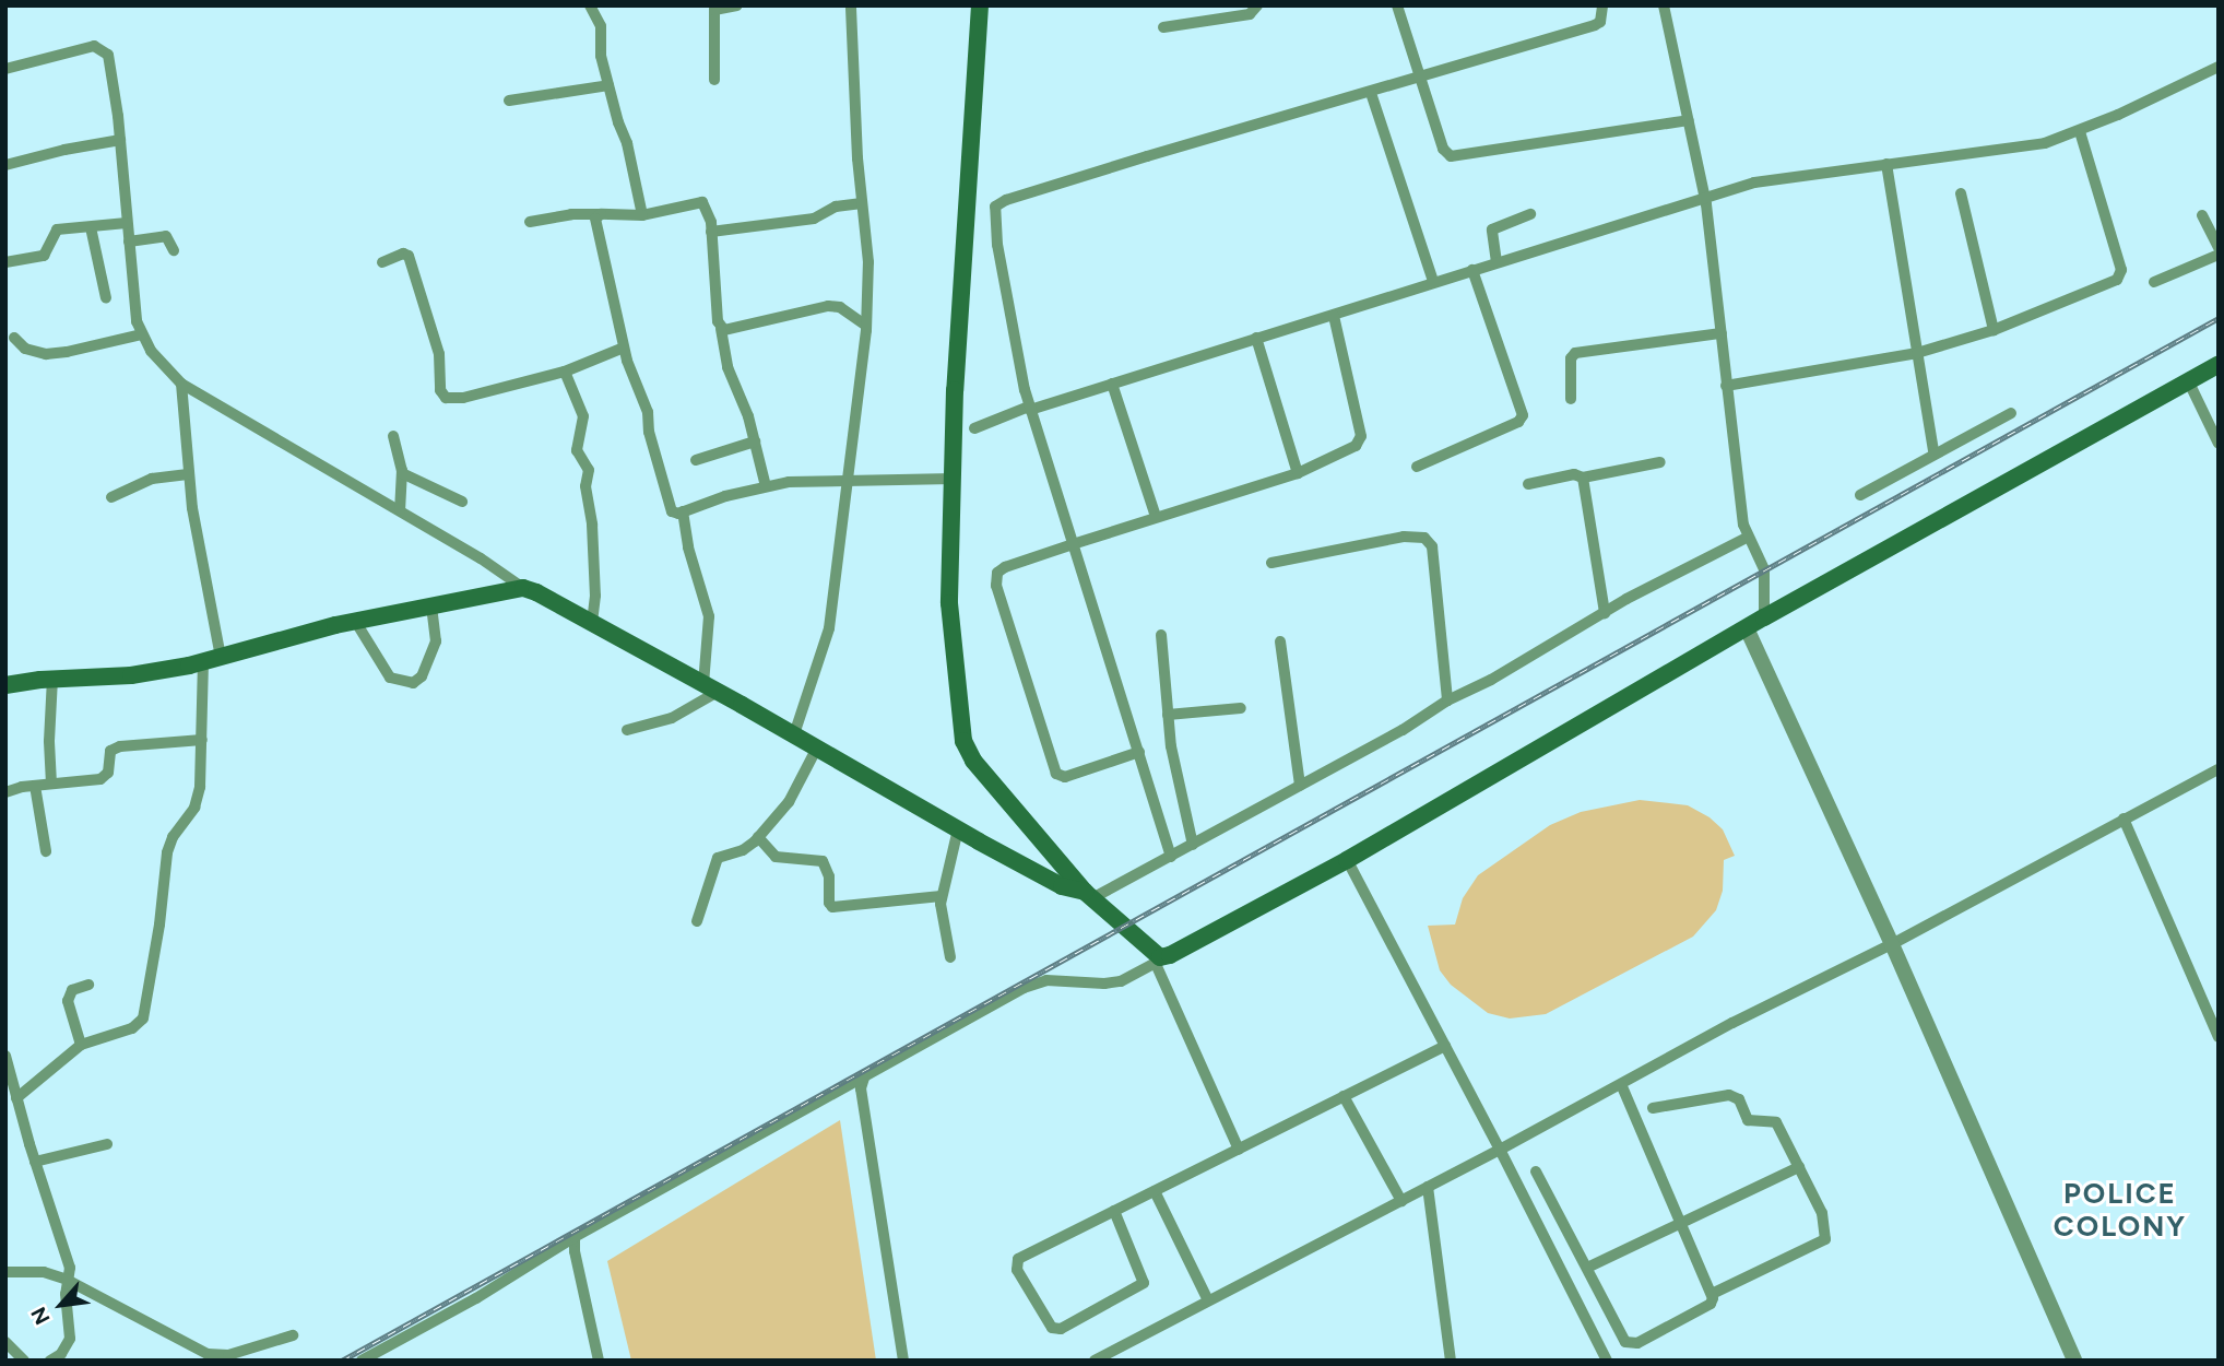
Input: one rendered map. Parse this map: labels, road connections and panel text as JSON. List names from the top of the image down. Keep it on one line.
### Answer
{"districts":["POLICE COLONY"],"north":"bottom left"}
